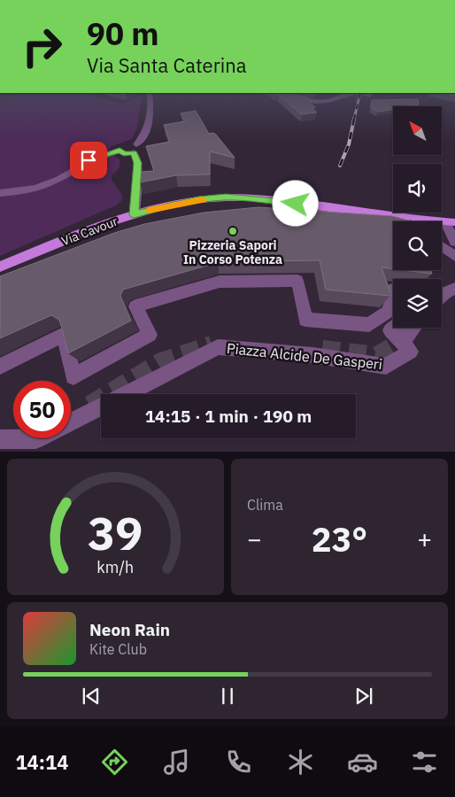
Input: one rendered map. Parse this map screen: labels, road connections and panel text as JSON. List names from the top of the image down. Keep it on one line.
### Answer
{"streets":{"main road":["Via Cavour"],"street":["Piazza Alcide De Gasperi"]},"places":["Pizzeria Sapori In Corso Potenza"],"north":"top left","page":{"turn":["90 m","Via Santa Caterina"],"limit":"50","trip":"14:15 · 1 min · 190 m","tile":"Clima","heat":["−","23°","+"],"song":["Neon Rain","Kite Club"],"tabs":"14:14","gauge":["39","km/h"]}}
